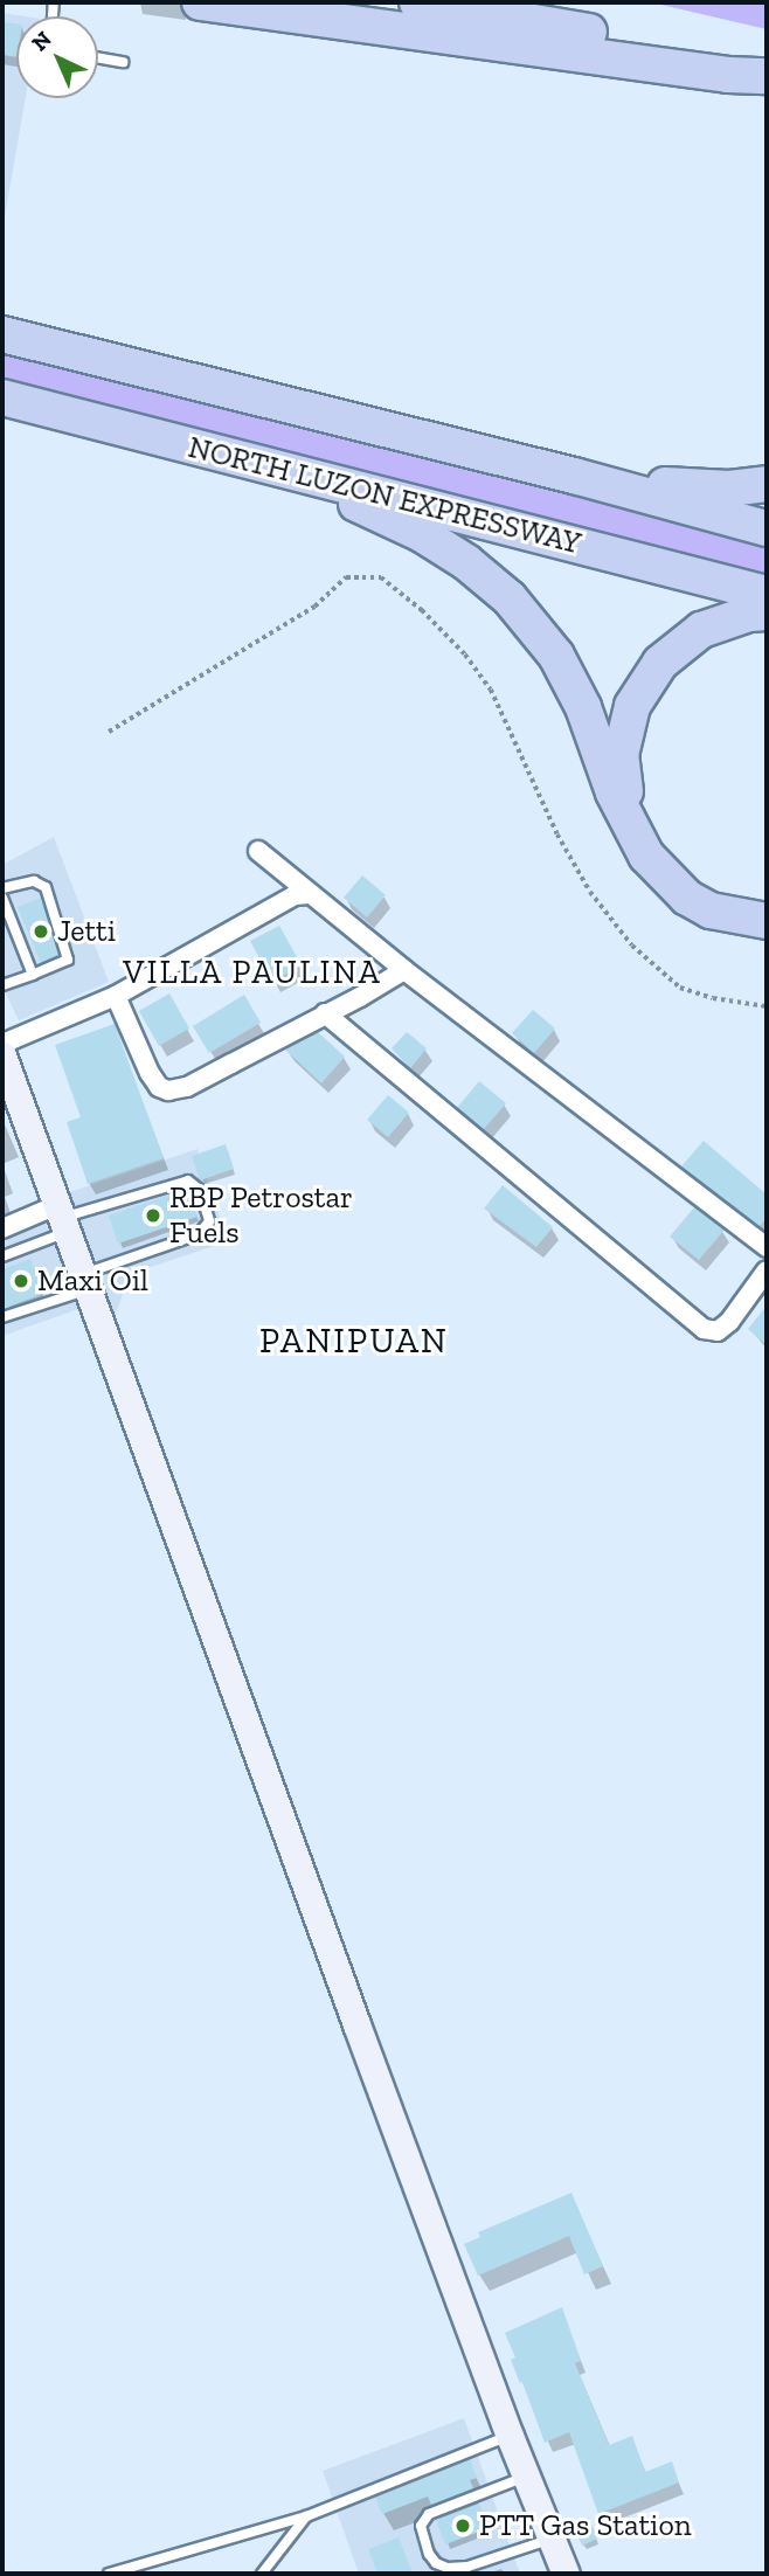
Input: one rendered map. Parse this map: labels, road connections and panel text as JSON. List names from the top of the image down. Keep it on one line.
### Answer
{"streets":{"highway":["NORTH LUZON EXPRESSWAY"]},"districts":["VILLA PAULINA","PANIPUAN"],"places":["Jetti","RBP Petrostar Fuels","Maxi Oil","PTT Gas Station"],"north":"top left"}
